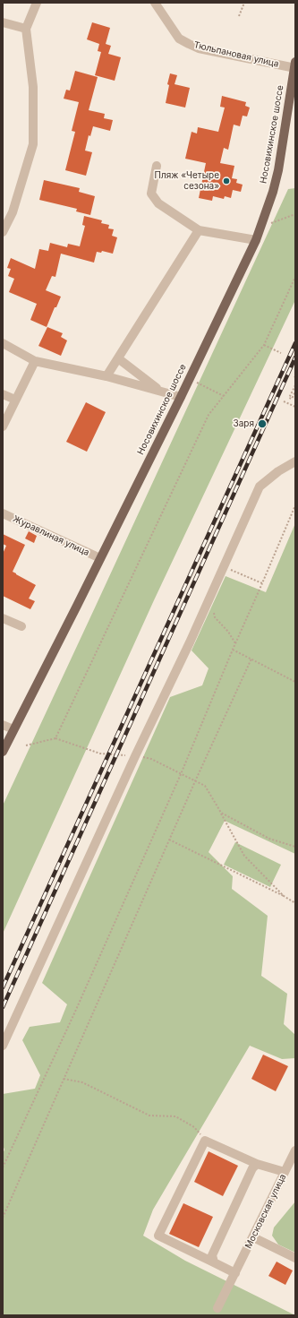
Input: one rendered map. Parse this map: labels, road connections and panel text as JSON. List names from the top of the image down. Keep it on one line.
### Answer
{"streets":{"main road":["Носовихинское шоссе"],"street":["Тюльпановая улица","Журавлиная улица","Московская улица"]},"crossings":[["Тюльпановая улица","Носовихинское шоссе"],["Носовихинское шоссе","Журавлиная улица"]],"places":["Пляж «Четыре сезона»","Заря"]}
